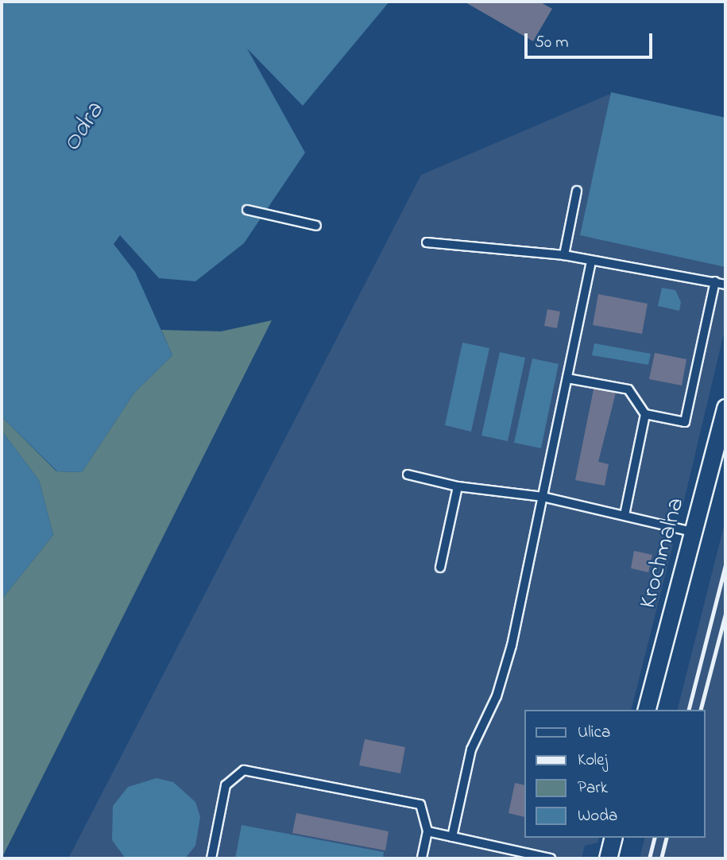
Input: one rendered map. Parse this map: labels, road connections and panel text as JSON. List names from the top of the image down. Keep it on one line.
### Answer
{"streets":{"street":["Krochmalna"]},"water":["Odra"],"legend":["Ulica","Kolej","Park","Woda"],"scale_bar":"50 m"}
